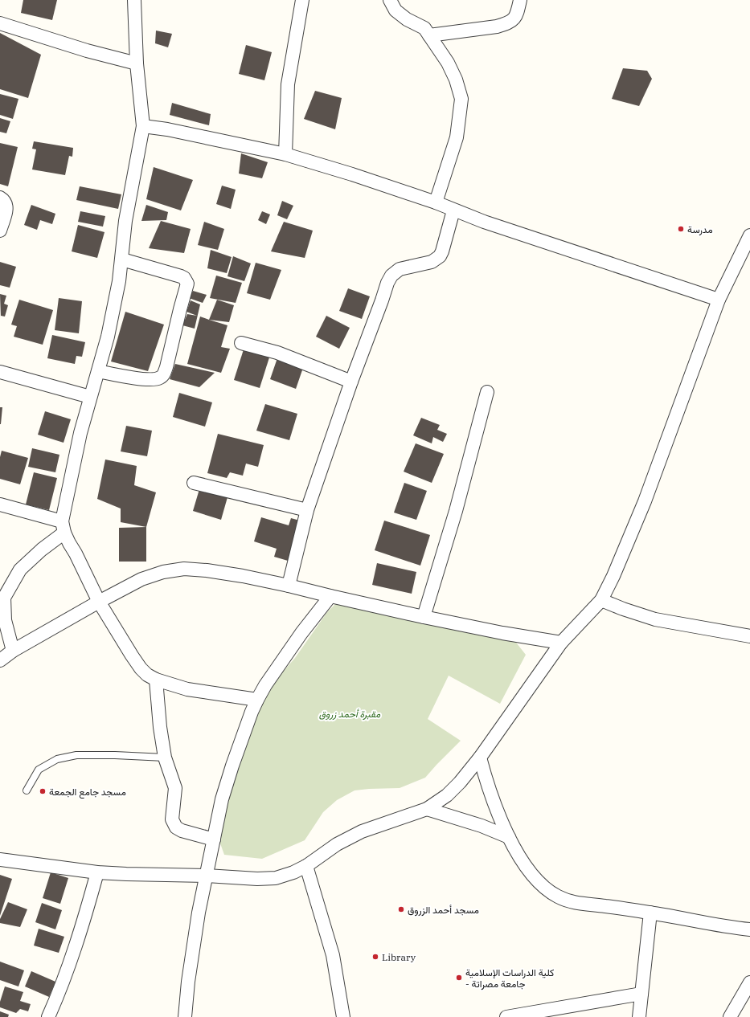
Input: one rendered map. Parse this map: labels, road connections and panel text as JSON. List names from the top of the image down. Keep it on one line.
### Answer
{"parks":["مقبرة أحمد زروق"],"places":["مدرسة","مسجد جامع الجمعة","مسجد أحمد الزروق","Library","كلية الدراسات الإسلامية - جامعة مصراتة"]}
